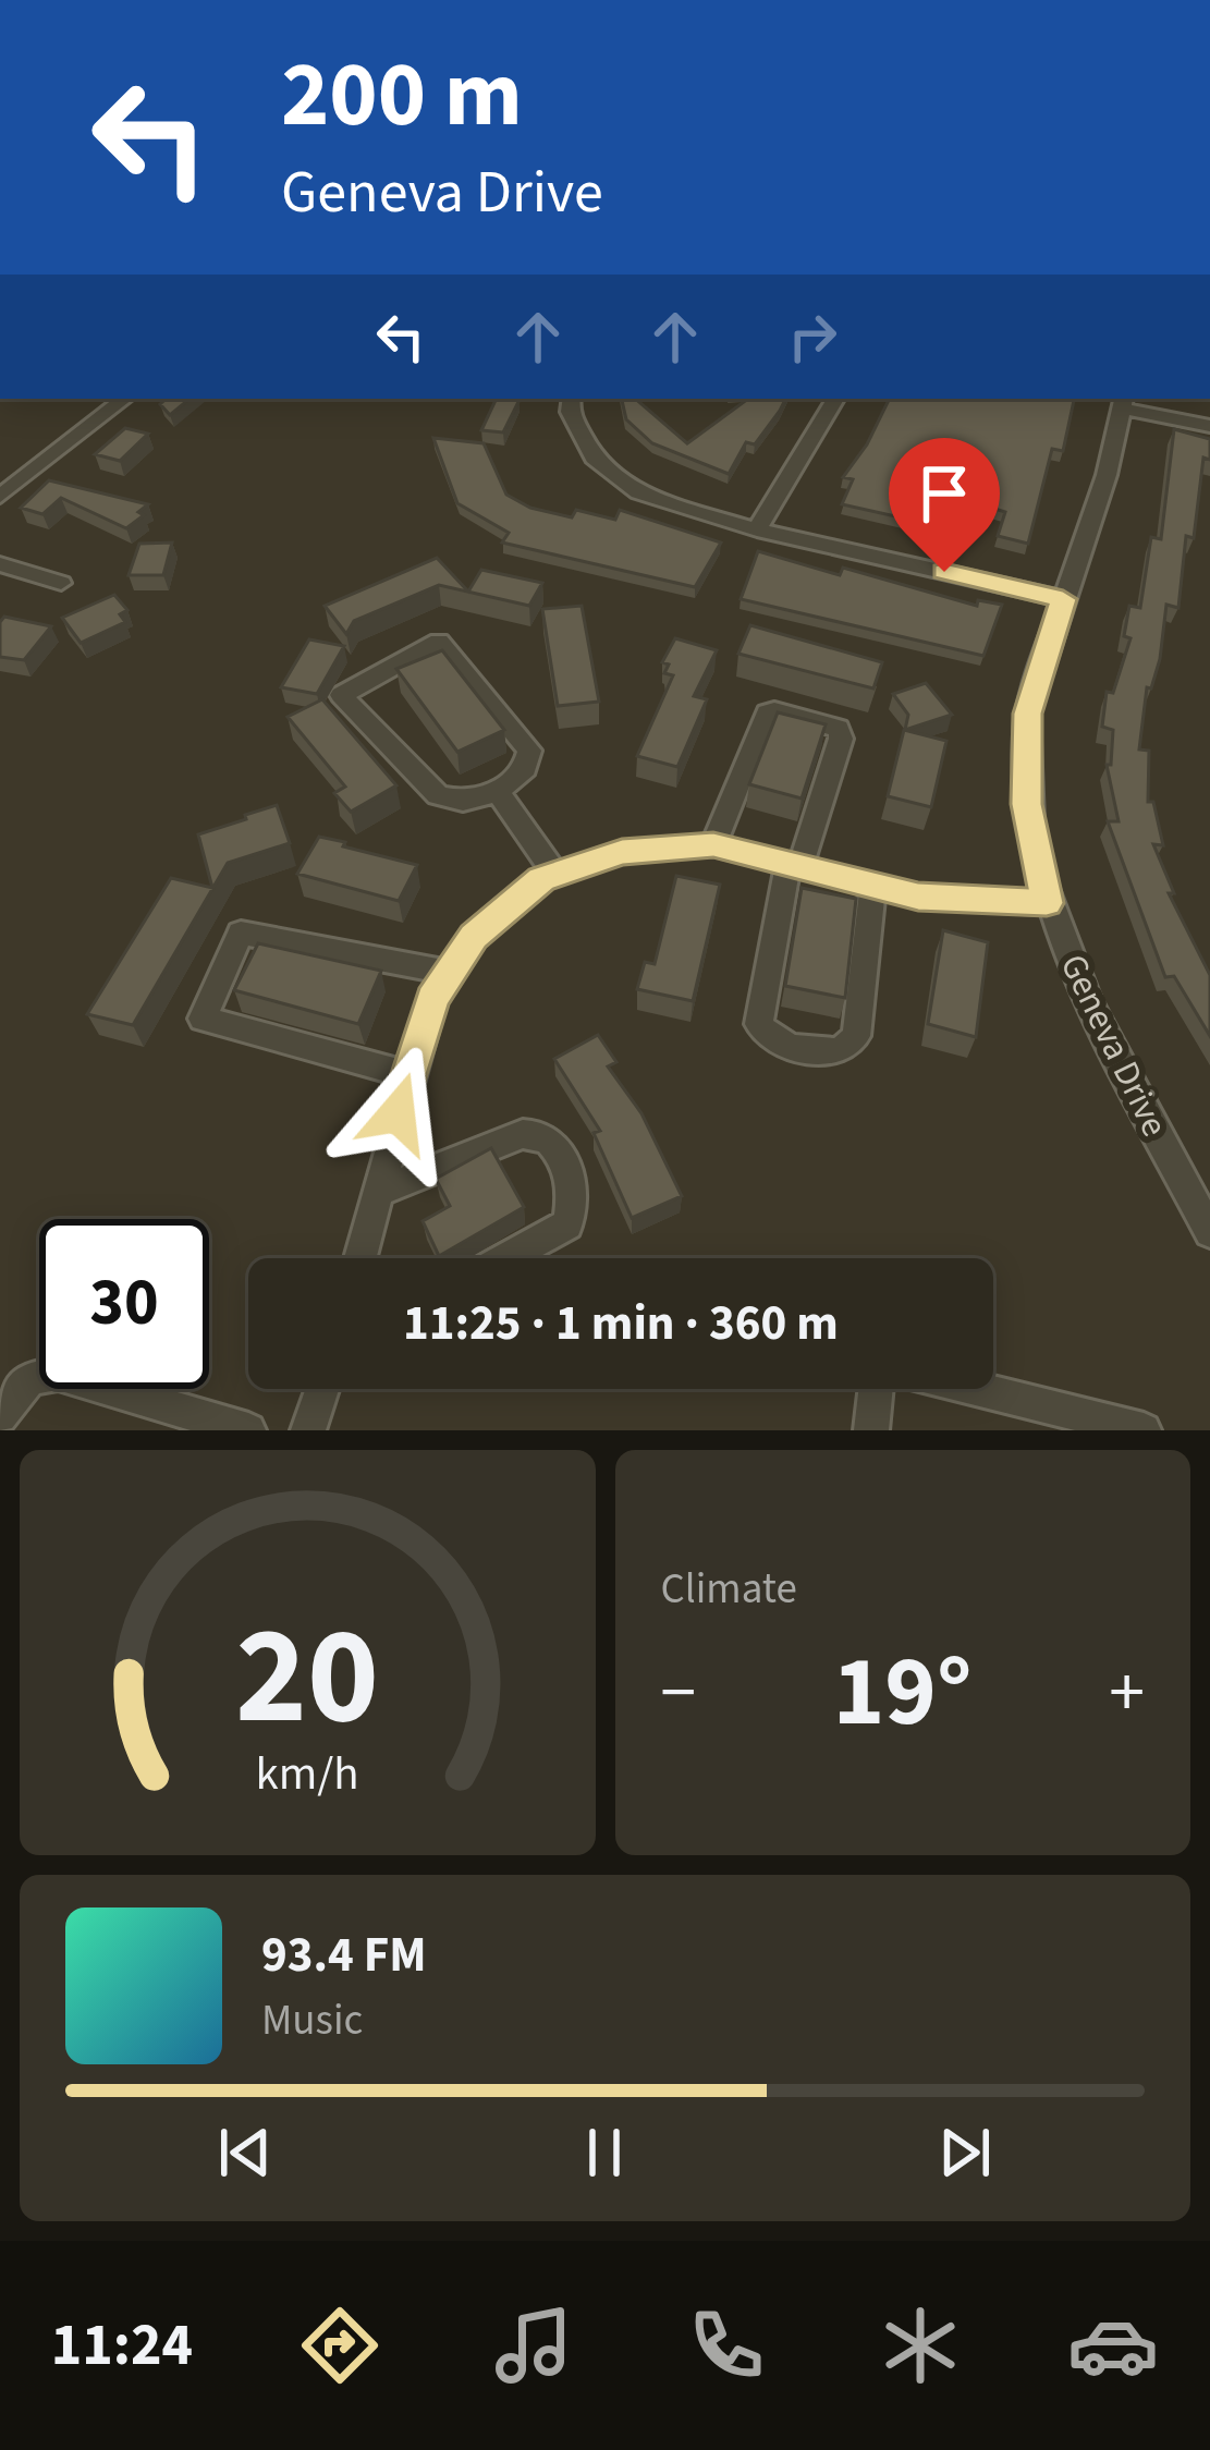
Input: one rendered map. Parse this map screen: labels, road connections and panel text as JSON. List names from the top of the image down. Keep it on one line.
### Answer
{"streets":{"street":["Geneva Drive"]},"page":{"turn":["200 m","Geneva Drive"],"limit":"30","trip":"11:25 · 1 min · 360 m","tile":"Climate","heat":["−","19°","+"],"song":["93.4 FM","Music"],"tabs":"11:24","gauge":["20","km/h"]}}
